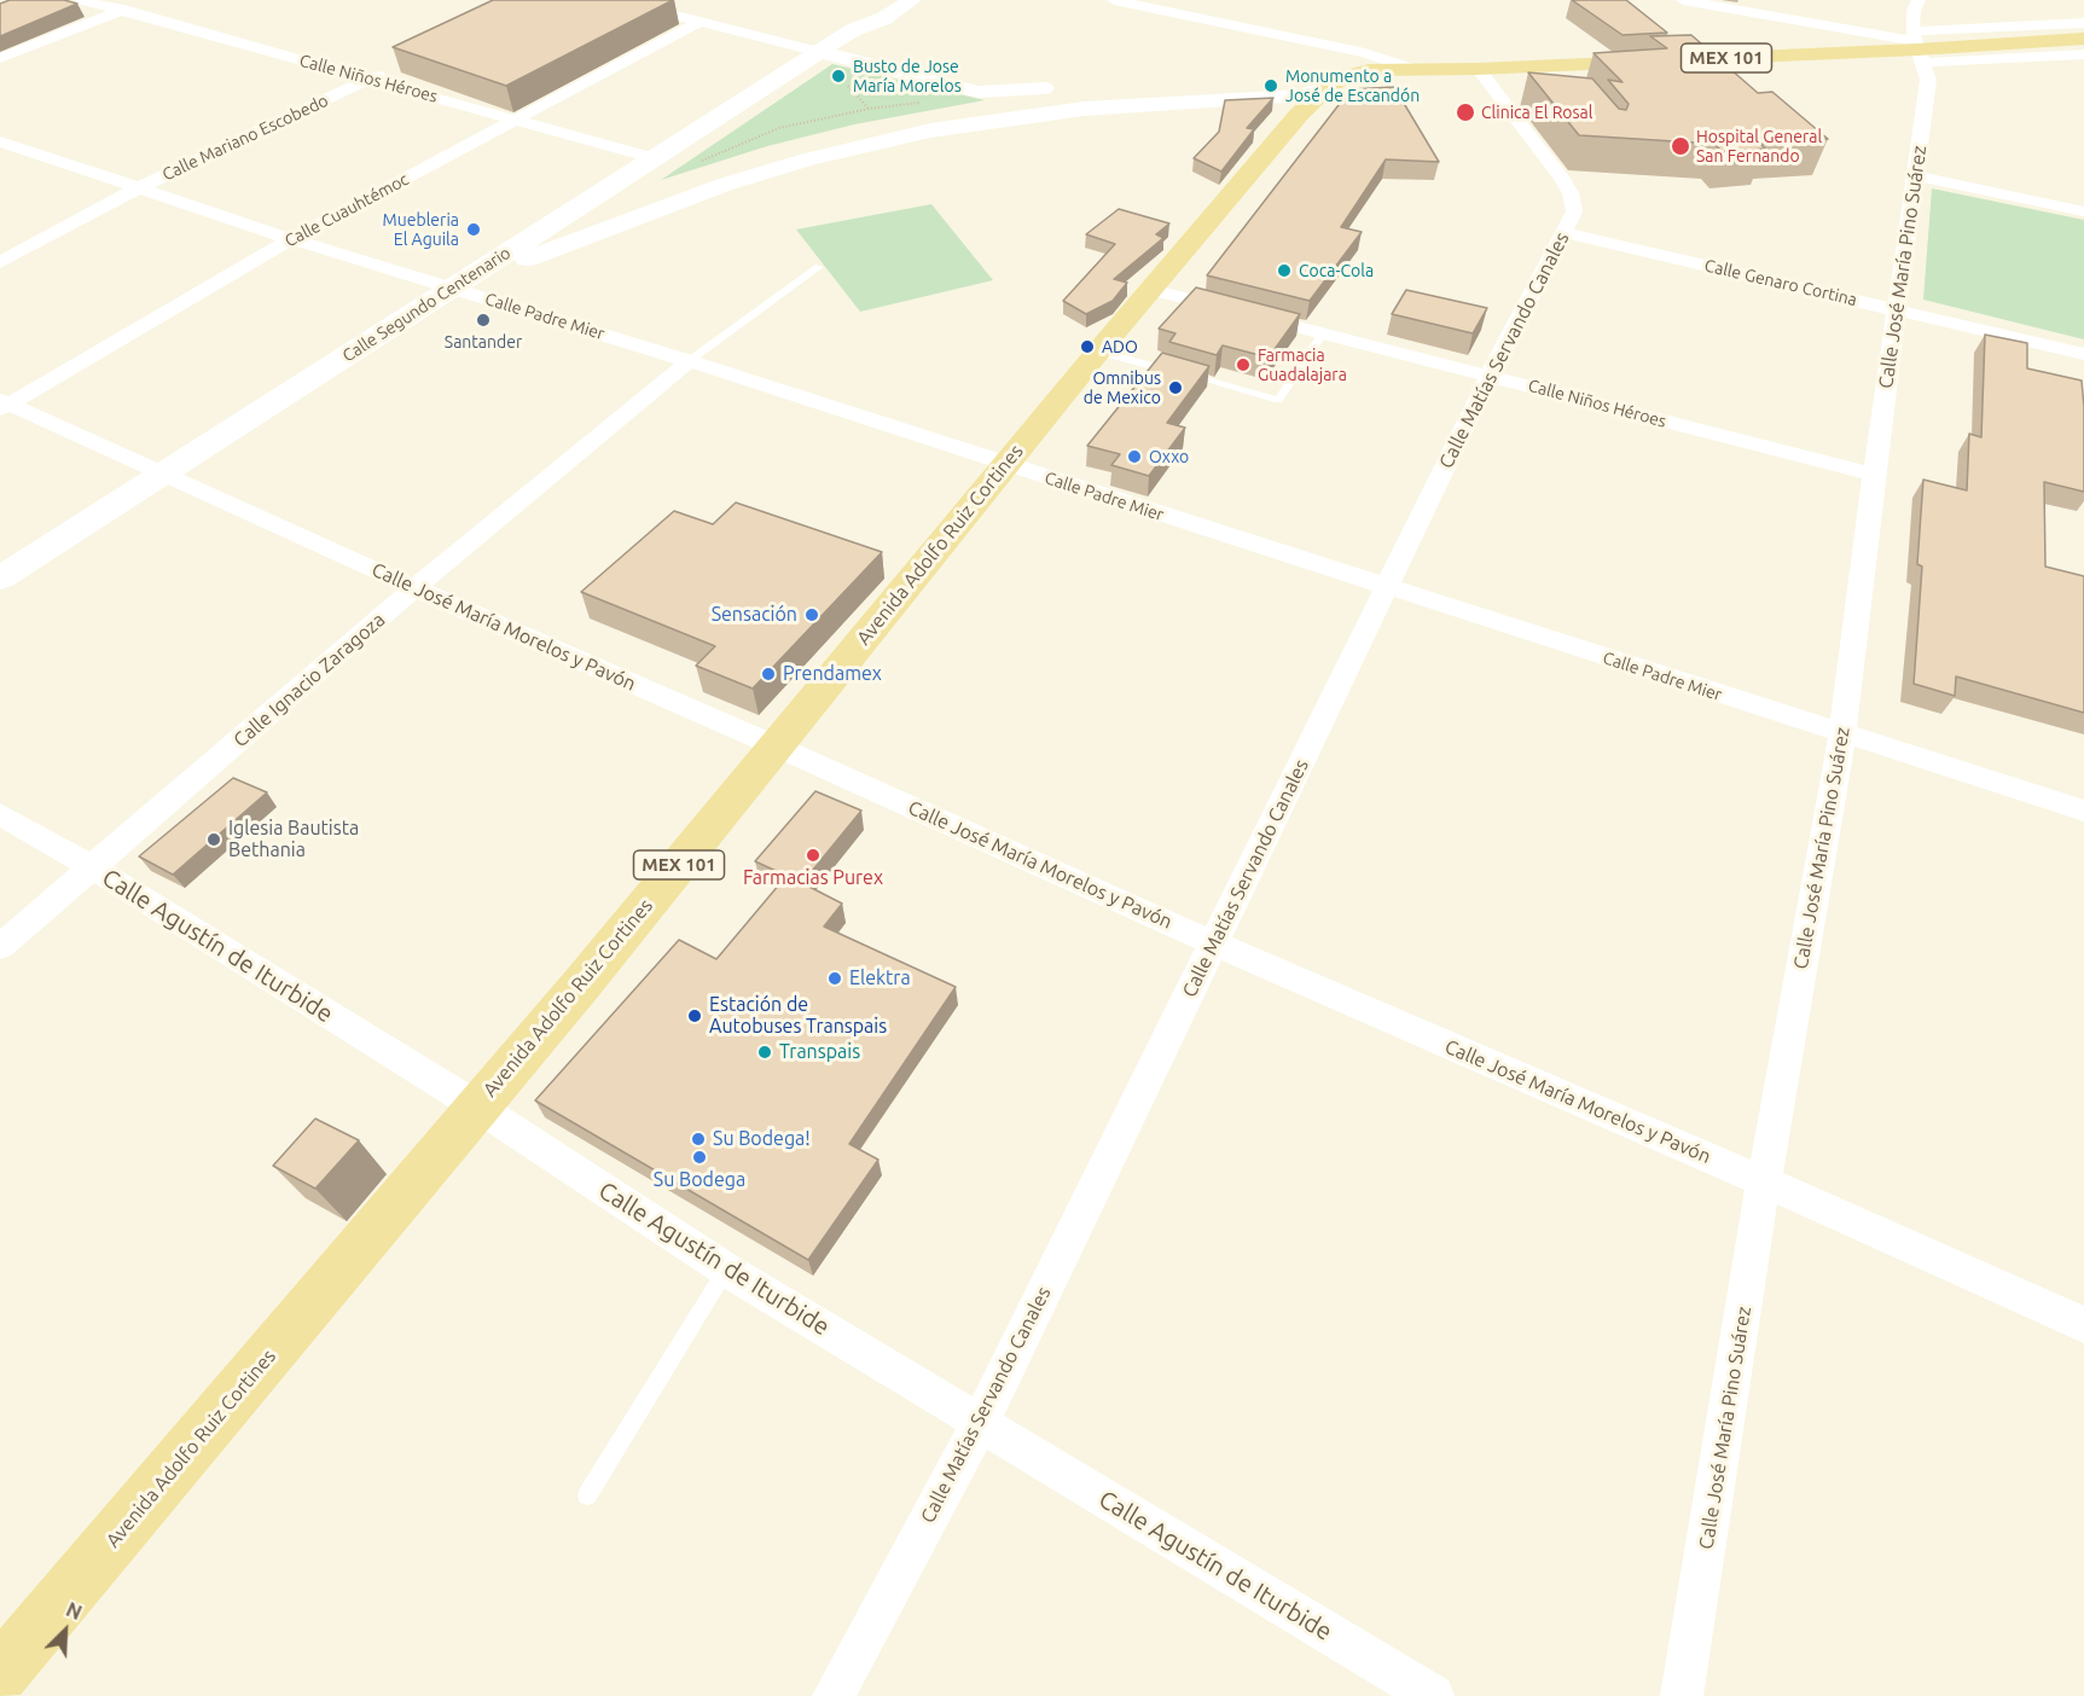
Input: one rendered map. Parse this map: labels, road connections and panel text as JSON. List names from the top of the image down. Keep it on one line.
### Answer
{"streets":{"main road":["MEX 101","Avenida Adolfo Ruiz Cortines"],"street":["Calle Niños Héroes","Calle Mariano Escobedo","Calle Cuauhtémoc","Calle José María Pino Suárez","Calle Genaro Cortina","Calle Segundo Centenario","Calle Padre Mier","Calle Matías Servando Canales","Calle José María Morelos y Pavón","Calle Ignacio Zaragoza","Calle Agustín de Iturbide"]},"crossings":[["MEX 101","Calle José María Pino Suárez"],["MEX 101","Calle Matías Servando Canales"],["MEX 101","Avenida Adolfo Ruiz Cortines"],["Calle Niños Héroes","Calle Mariano Escobedo"],["Calle Niños Héroes","Calle Cuauhtémoc"],["Calle Niños Héroes","Calle José María Pino Suárez"],["Calle Niños Héroes","Calle Segundo Centenario"],["Calle Niños Héroes","Calle Matías Servando Canales"],["Calle Niños Héroes","Avenida Adolfo Ruiz Cortines"],["Calle Mariano Escobedo","Calle Padre Mier"],["Calle Cuauhtémoc","Calle Padre Mier"],["Calle Cuauhtémoc","Calle José María Morelos y Pavón"],["Calle José María Pino Suárez","Calle Genaro Cortina"],["Calle José María Pino Suárez","Calle Padre Mier"],["Calle José María Pino Suárez","Calle José María Morelos y Pavón"],["Calle Genaro Cortina","Calle Matías Servando Canales"],["Calle Segundo Centenario","Calle Padre Mier"],["Calle Segundo Centenario","Calle José María Morelos y Pavón"],["Calle Padre Mier","Calle Matías Servando Canales"],["Calle Padre Mier","Avenida Adolfo Ruiz Cortines"],["Calle Padre Mier","Calle Ignacio Zaragoza"],["Calle Matías Servando Canales","Calle José María Morelos y Pavón"],["Calle Matías Servando Canales","Calle Agustín de Iturbide"],["Avenida Adolfo Ruiz Cortines","Calle José María Morelos y Pavón"],["Avenida Adolfo Ruiz Cortines","Calle Agustín de Iturbide"],["Calle José María Morelos y Pavón","Calle Ignacio Zaragoza"],["Calle Ignacio Zaragoza","Calle Agustín de Iturbide"]],"places":["Busto de Jose María Morelos","Monumento a José de Escandón","Clinica El Rosal","Hospital General San Fernando","Muebleria El Aguila","Coca-Cola","Santander","ADO","Farmacia Guadalajara","Omnibus de Mexico","Oxxo","Sensación","Prendamex","Iglesia Bautista Bethania","Farmacias Purex","Elektra","Estación de Autobuses Transpais","Transpais","Su Bodega!","Su Bodega"],"north":"top right"}
